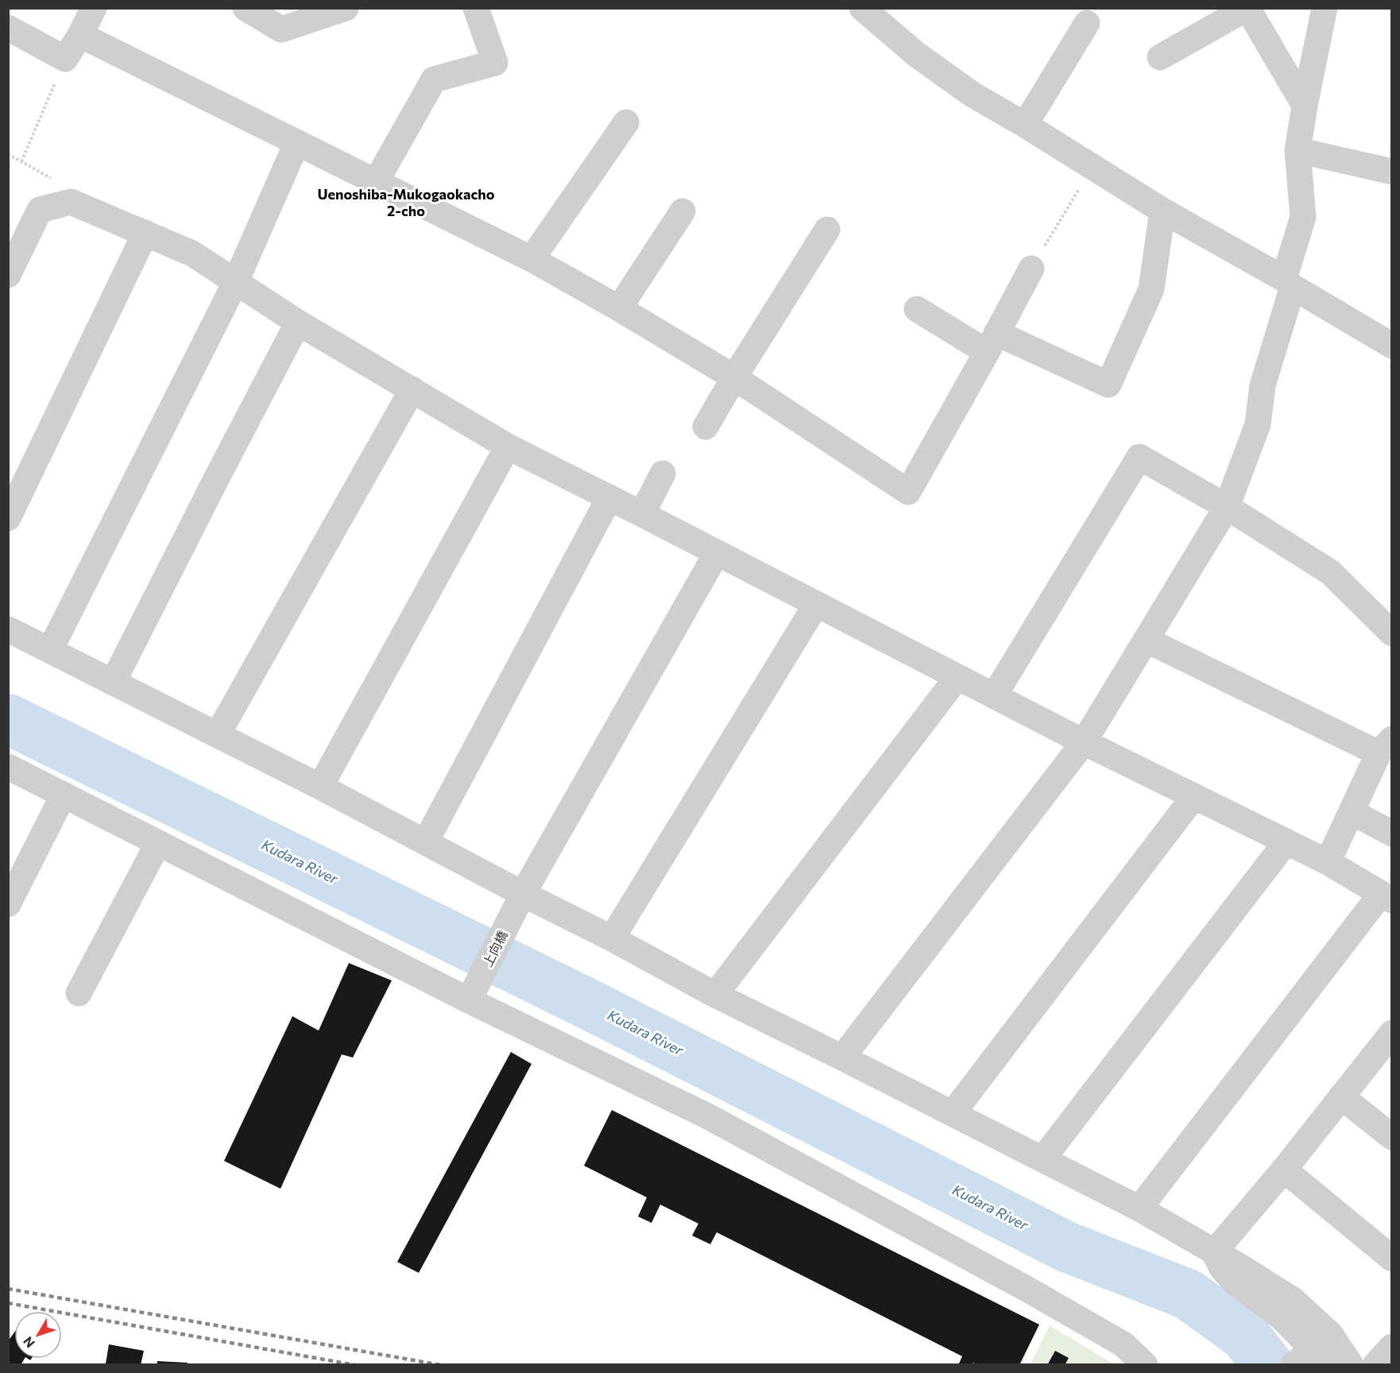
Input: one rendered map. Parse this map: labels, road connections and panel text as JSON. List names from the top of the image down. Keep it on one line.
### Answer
{"streets":{"street":["上向橋"]},"districts":["Uenoshiba-Mukogaokacho 2-cho"],"water":["Kudara River"],"north":"bottom left"}
